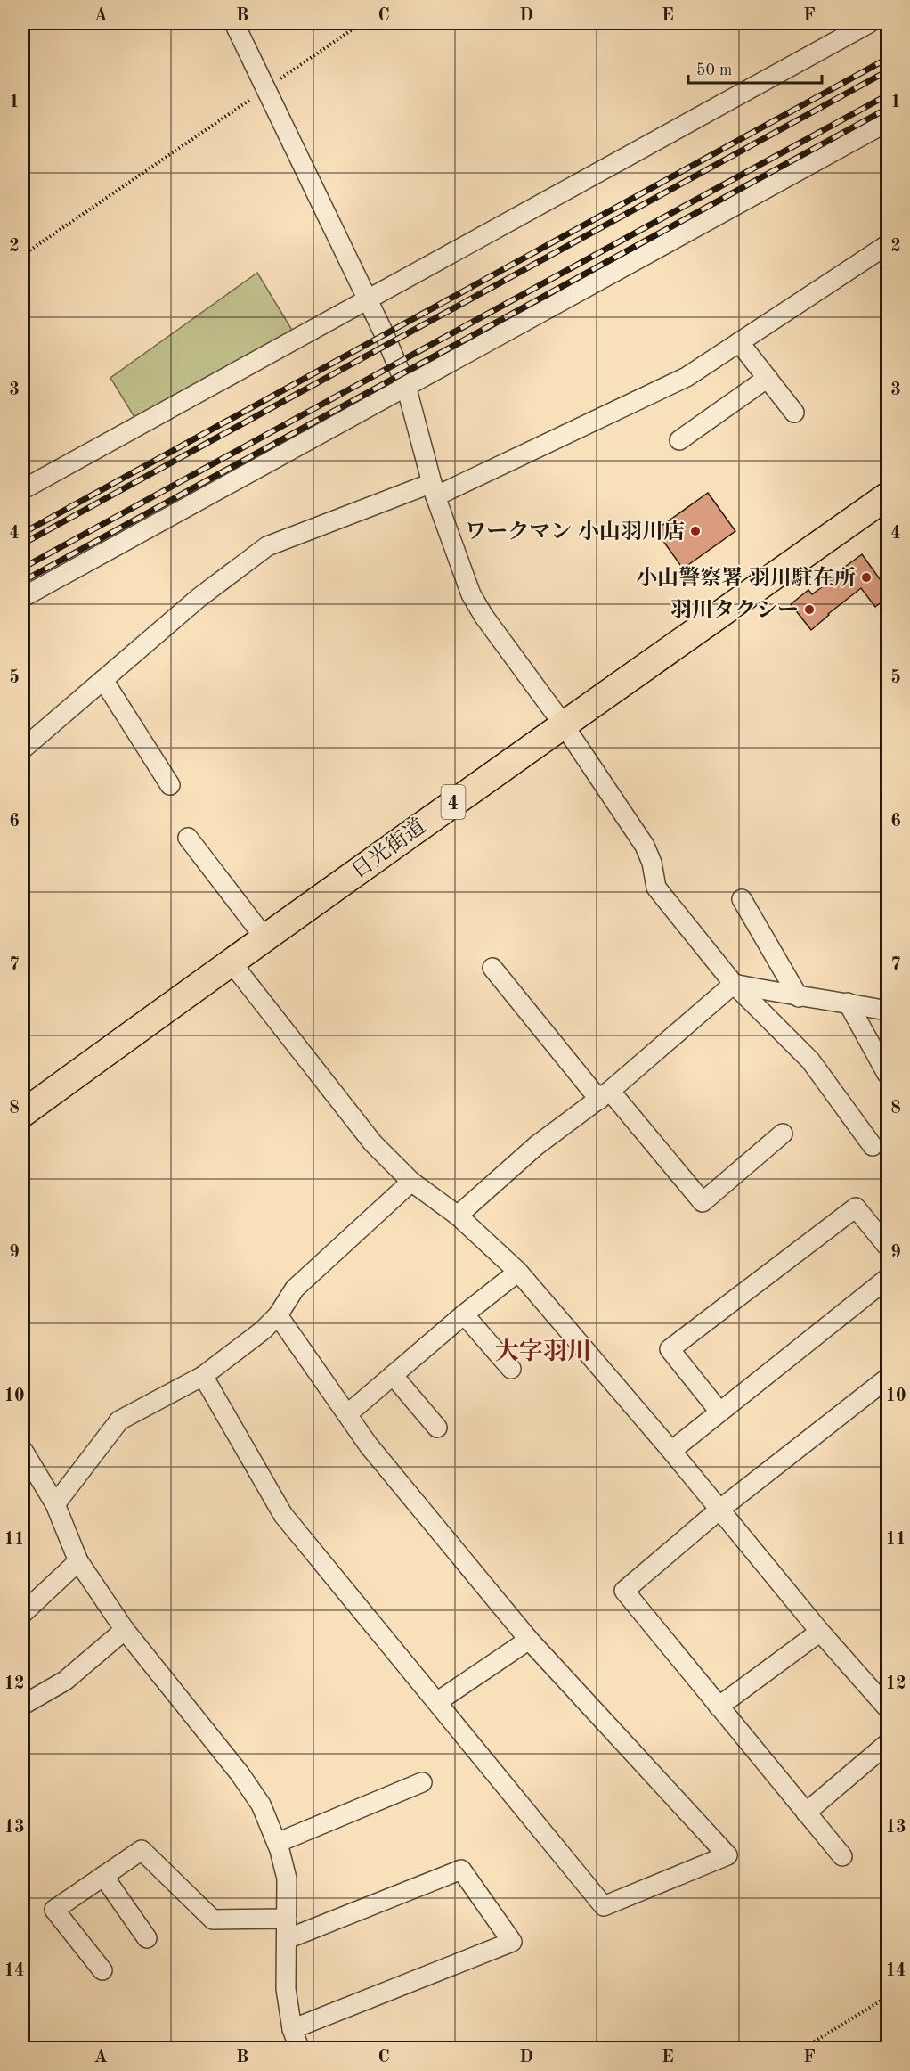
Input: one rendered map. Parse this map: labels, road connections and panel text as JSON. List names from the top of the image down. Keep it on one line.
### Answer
{"streets":{"highway":["4","日光街道"]},"districts":["大字羽川"],"places":["ワークマン 小山羽川店","小山警察署 羽川駐在所","羽川タクシー"],"scale_bar":"50 m","grid":{"columns":["A","B","C","D","E","F"],"rows":["1","2","3","4","5","6","7","8","9","10","11","12","13","14"]}}
